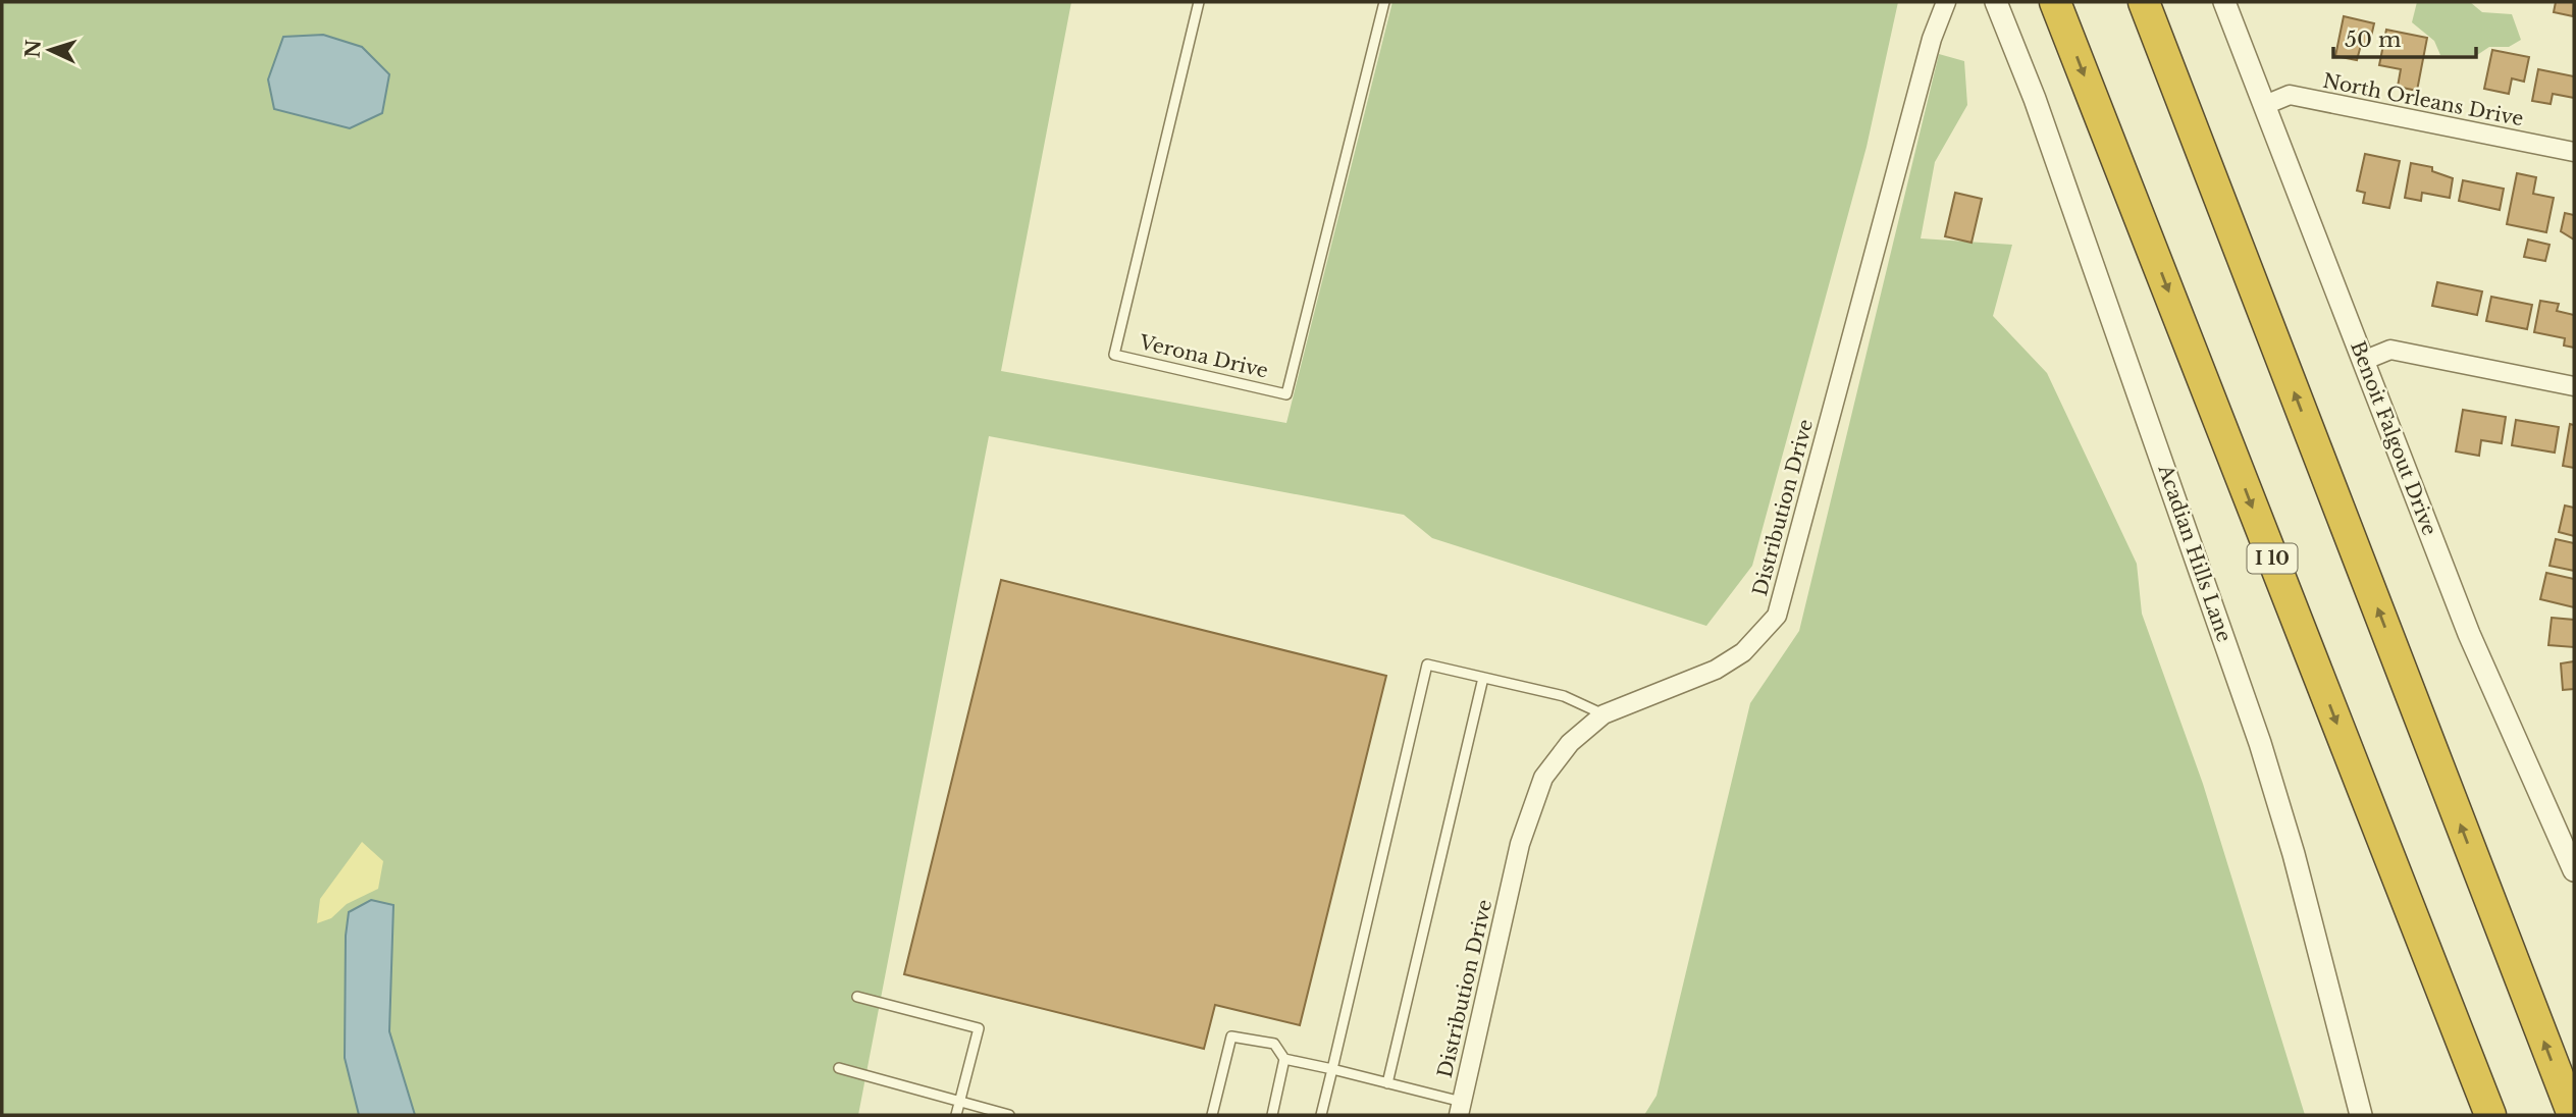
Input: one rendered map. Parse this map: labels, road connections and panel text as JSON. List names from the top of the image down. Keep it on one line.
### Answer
{"streets":{"highway":["I 10"],"street":["North Orleans Drive","Benoit Falgout Drive","Distribution Drive","Acadian Hills Lane"],"lane":["Verona Drive"]},"crossings":[["North Orleans Drive","Benoit Falgout Drive"]],"scale_bar":"50 m","north":"left"}
